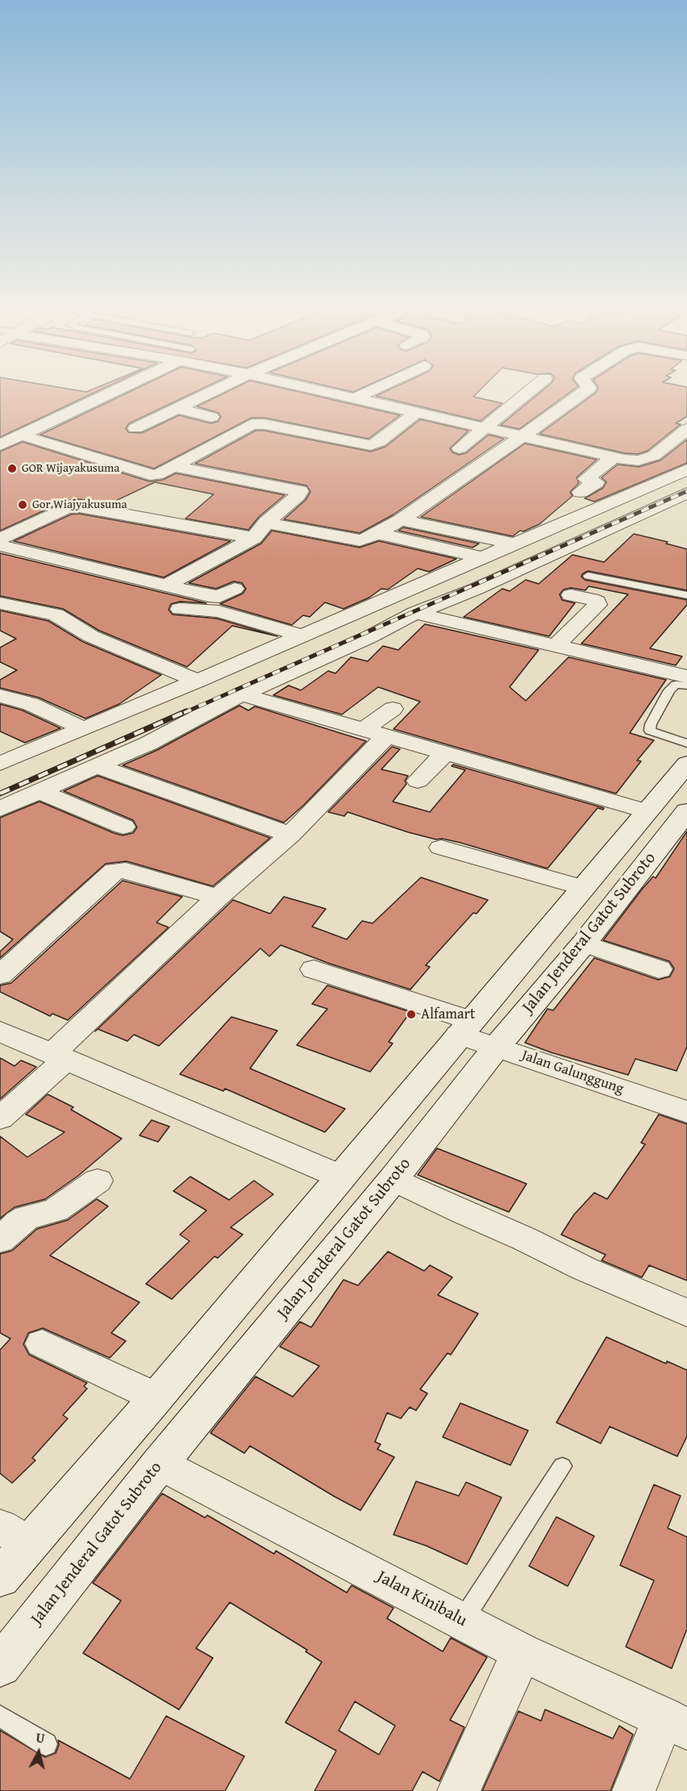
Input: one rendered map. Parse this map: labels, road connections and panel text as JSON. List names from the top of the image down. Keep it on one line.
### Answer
{"streets":{"main road":["Jalan Jenderal Gatot Subroto"],"street":["Jalan Galunggung","Jalan Kinibalu"]},"crossings":[["Jalan Jenderal Gatot Subroto","Jalan Galunggung"],["Jalan Jenderal Gatot Subroto","Jalan Kinibalu"]],"places":["GOR Wijayakusuma","Gor Wiajyakusuma","Alfamart"],"north":"top"}
